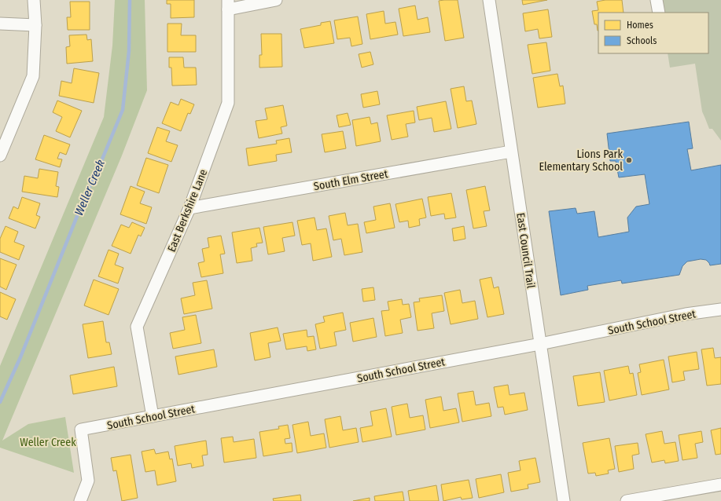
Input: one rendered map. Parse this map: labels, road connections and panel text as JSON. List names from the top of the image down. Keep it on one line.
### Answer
{"streets":{"street":["South Elm Street","East Berkshire Lane","East Council Trail","South School Street"]},"crossings":[["South Elm Street","East Berkshire Lane"],["South Elm Street","East Council Trail"],["East Berkshire Lane","South School Street"],["East Council Trail","South School Street"]],"water":["Weller Creek"],"parks":["Weller Creek"],"places":["Lions Park Elementary School"],"legend":["Homes","Schools"]}
